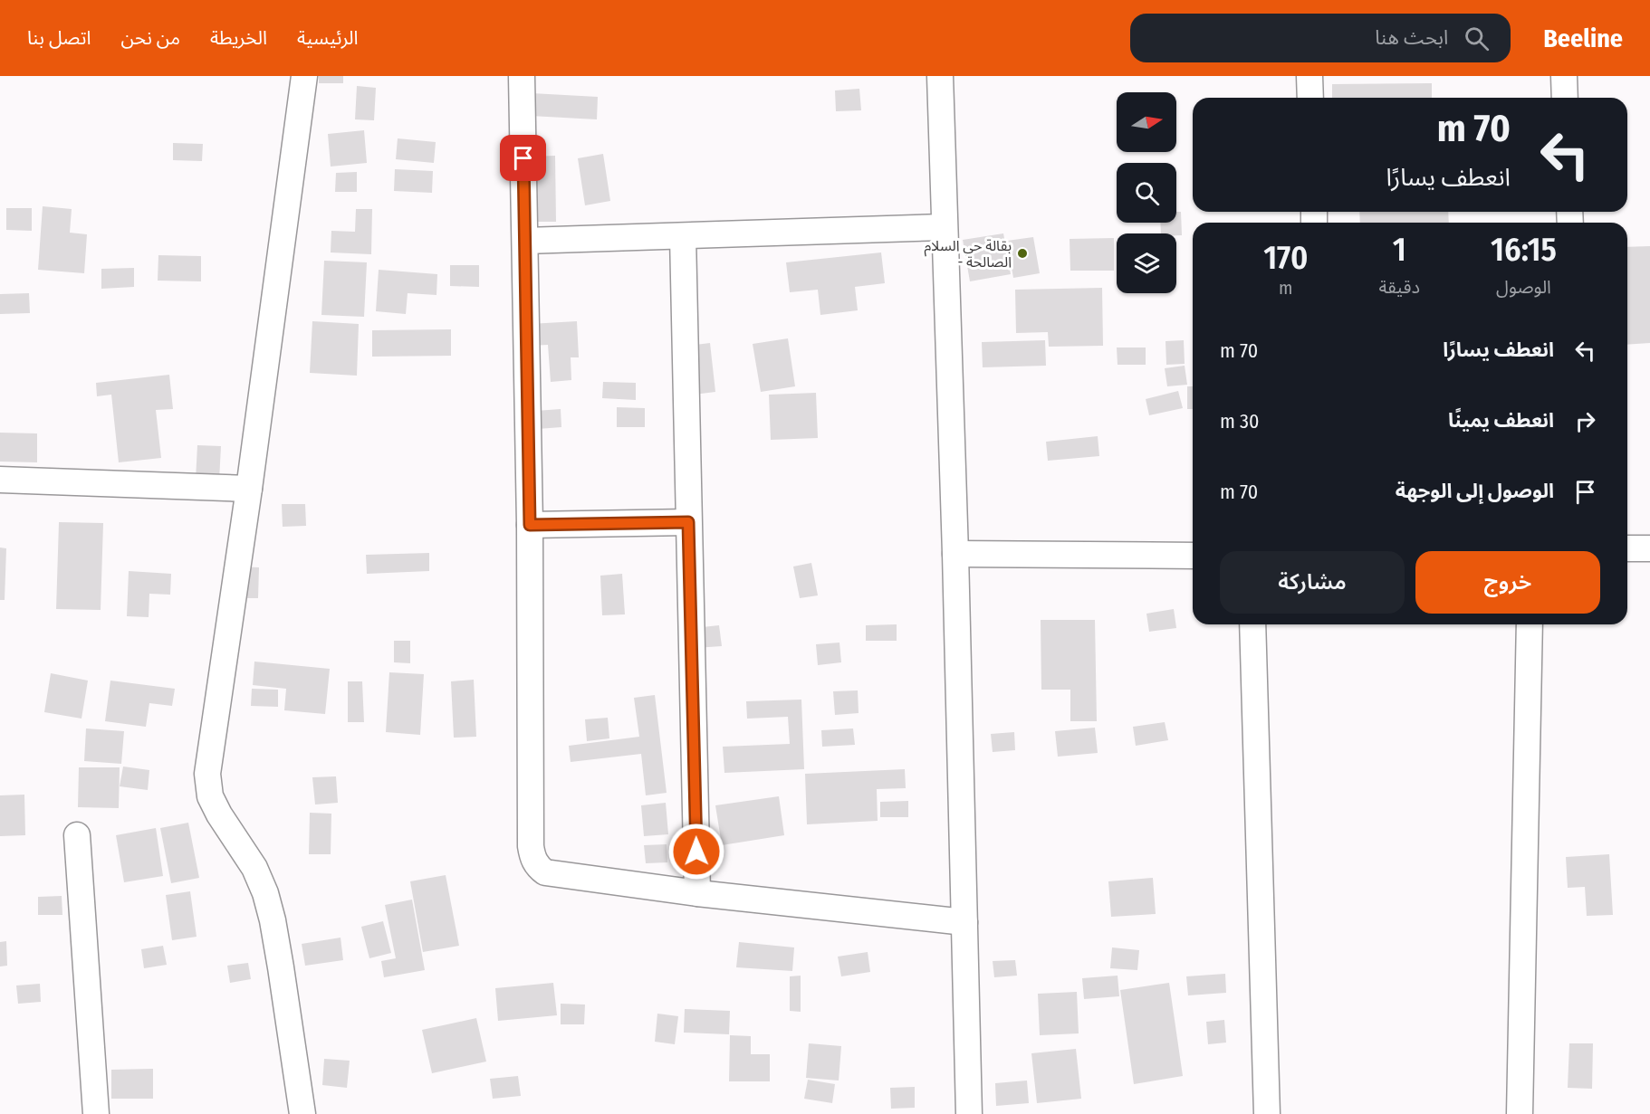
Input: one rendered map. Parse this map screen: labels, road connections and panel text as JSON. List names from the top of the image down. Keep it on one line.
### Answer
{"places":["بقالة حي السلام - الصالحة"],"north":"right","page":{"header":"Beeline","search":"ابحث هنا","nav":["الرئيسية","الخريطة","من نحن","اتصل بنا"],"turn":["70 m","انعطف يسارًا"],"eta":["16:15","الوصول","1","دقيقة","170","m"],"list":[{"name":"انعطف يسارًا","value":"70 m"},{"name":"انعطف يمينًا","value":"30 m"},{"name":"الوصول إلى الوجهة","value":"70 m"}],"buttons":["خروج","مشاركة"]}}
